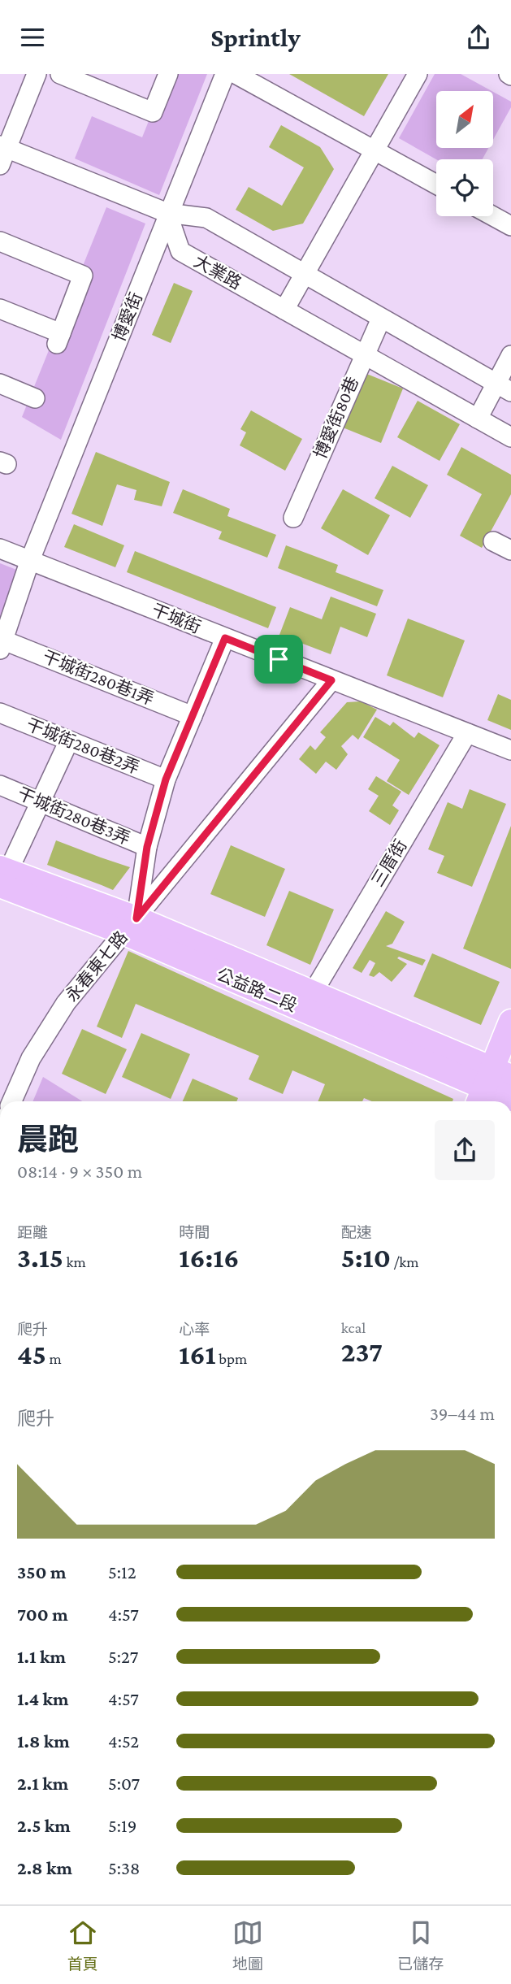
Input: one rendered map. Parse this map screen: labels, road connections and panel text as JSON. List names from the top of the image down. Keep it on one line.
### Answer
{"streets":{"main road":["公益路二段"],"street":["大業路","博愛街","博愛街80巷","干城街","干城街280巷1弄","干城街280巷2弄","干城街280巷3弄","三厝街","永春東七路"]},"crossings":[["大業路","博愛街"],["大業路","博愛街80巷"],["博愛街","干城街"],["博愛街","干城街280巷1弄"],["干城街","三厝街"],["干城街","永春東七路"],["三厝街","公益路二段"],["永春東七路","公益路二段"]],"north":"top right","page":{"header":"Sprintly","heading":["晨跑","08:14 · 9 × 350 m"],"stats":[["距離","3.15 km"],["時間","16:16"],["配速","5:10 /km"],["爬升","45 m"],["心率","161 bpm"],["kcal","237"]],"chart":["爬升","39–44 m"],"list":[{"name":"350 m","note":"5:12"},{"name":"700 m","note":"4:57"},{"name":"1.1 km","note":"5:27"},{"name":"1.4 km","note":"4:57"},{"name":"1.8 km","note":"4:52"},{"name":"2.1 km","note":"5:07"},{"name":"2.5 km","note":"5:19"},{"name":"2.8 km","note":"5:38"}],"tabs":["首頁","地圖","已儲存"]}}
